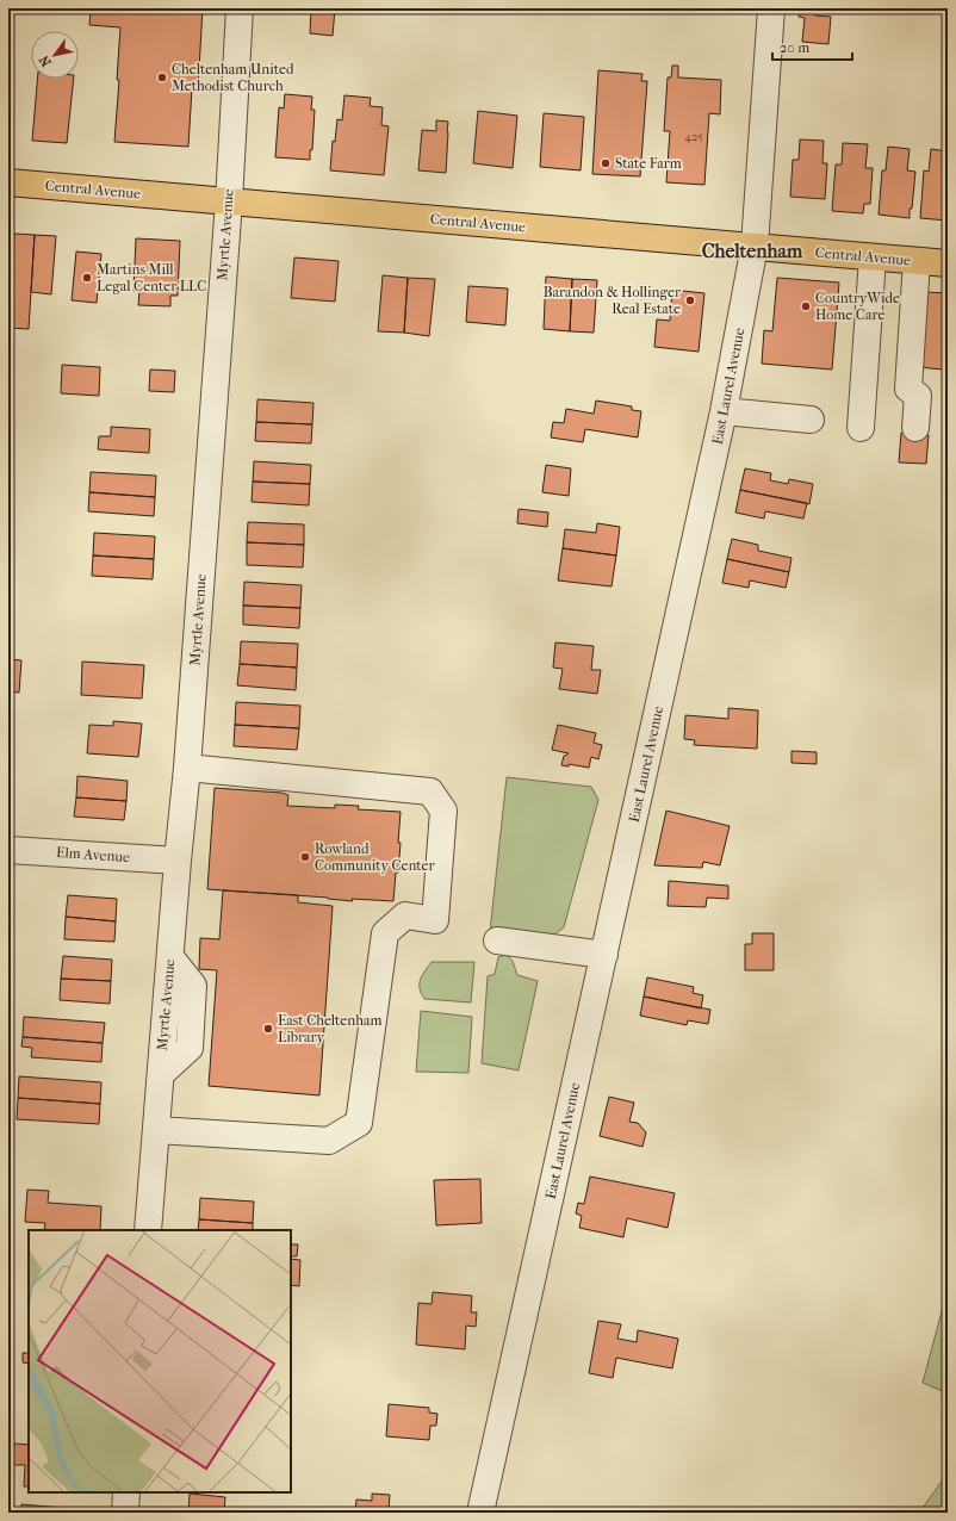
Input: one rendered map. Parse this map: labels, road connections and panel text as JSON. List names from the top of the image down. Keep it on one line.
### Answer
{"streets":{"main road":["Central Avenue"],"street":["Myrtle Avenue","East Laurel Avenue","Elm Avenue"]},"crossings":[["Central Avenue","Myrtle Avenue"],["Central Avenue","East Laurel Avenue"],["Myrtle Avenue","Elm Avenue"]],"districts":["Cheltenham"],"places":["Cheltenham United Methodist Church","State Farm","Martins Mill Legal Center LLC","Barandon & Hollinger Real Estate","CountryWide Home Care","Rowland Community Center","East Cheltenham Library"],"house_numbers":["425"],"scale_bar":"20 m","north":"bottom left"}
